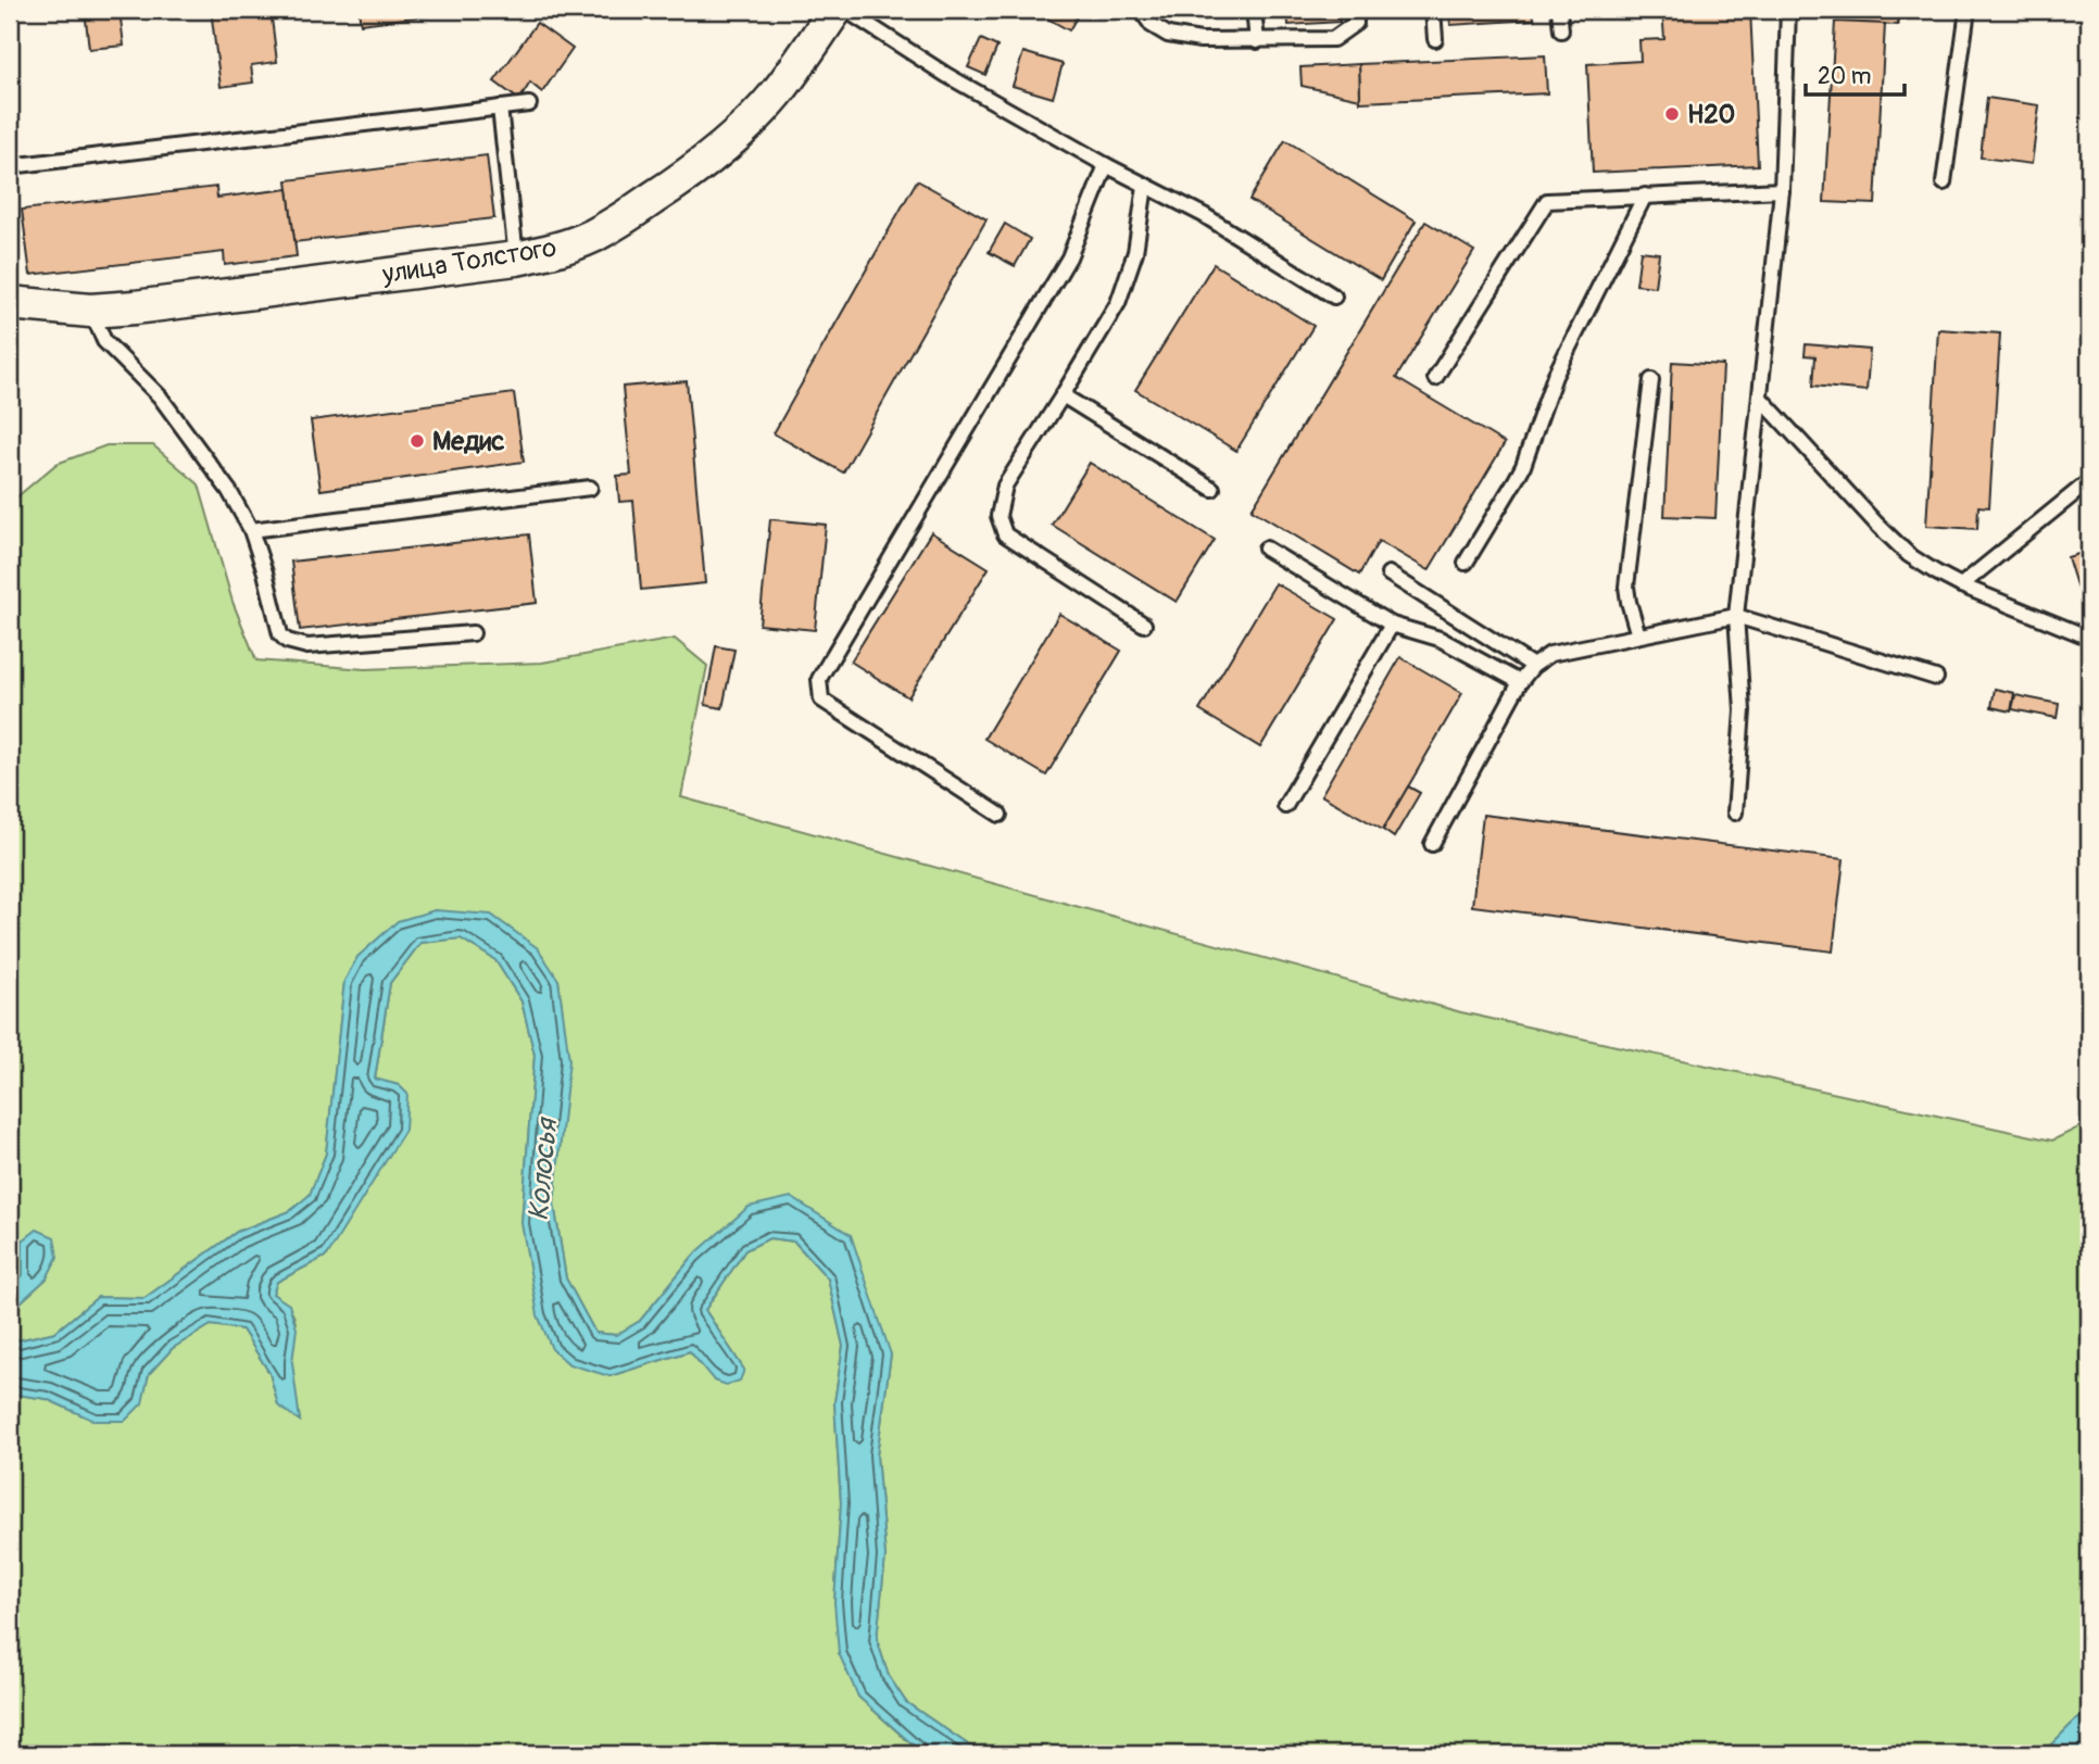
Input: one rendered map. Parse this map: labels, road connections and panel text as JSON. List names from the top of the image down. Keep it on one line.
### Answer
{"streets":{"street":["улица Толстого"]},"water":["Колосья"],"places":["Н2О","Медис"],"scale_bar":"20 m"}
